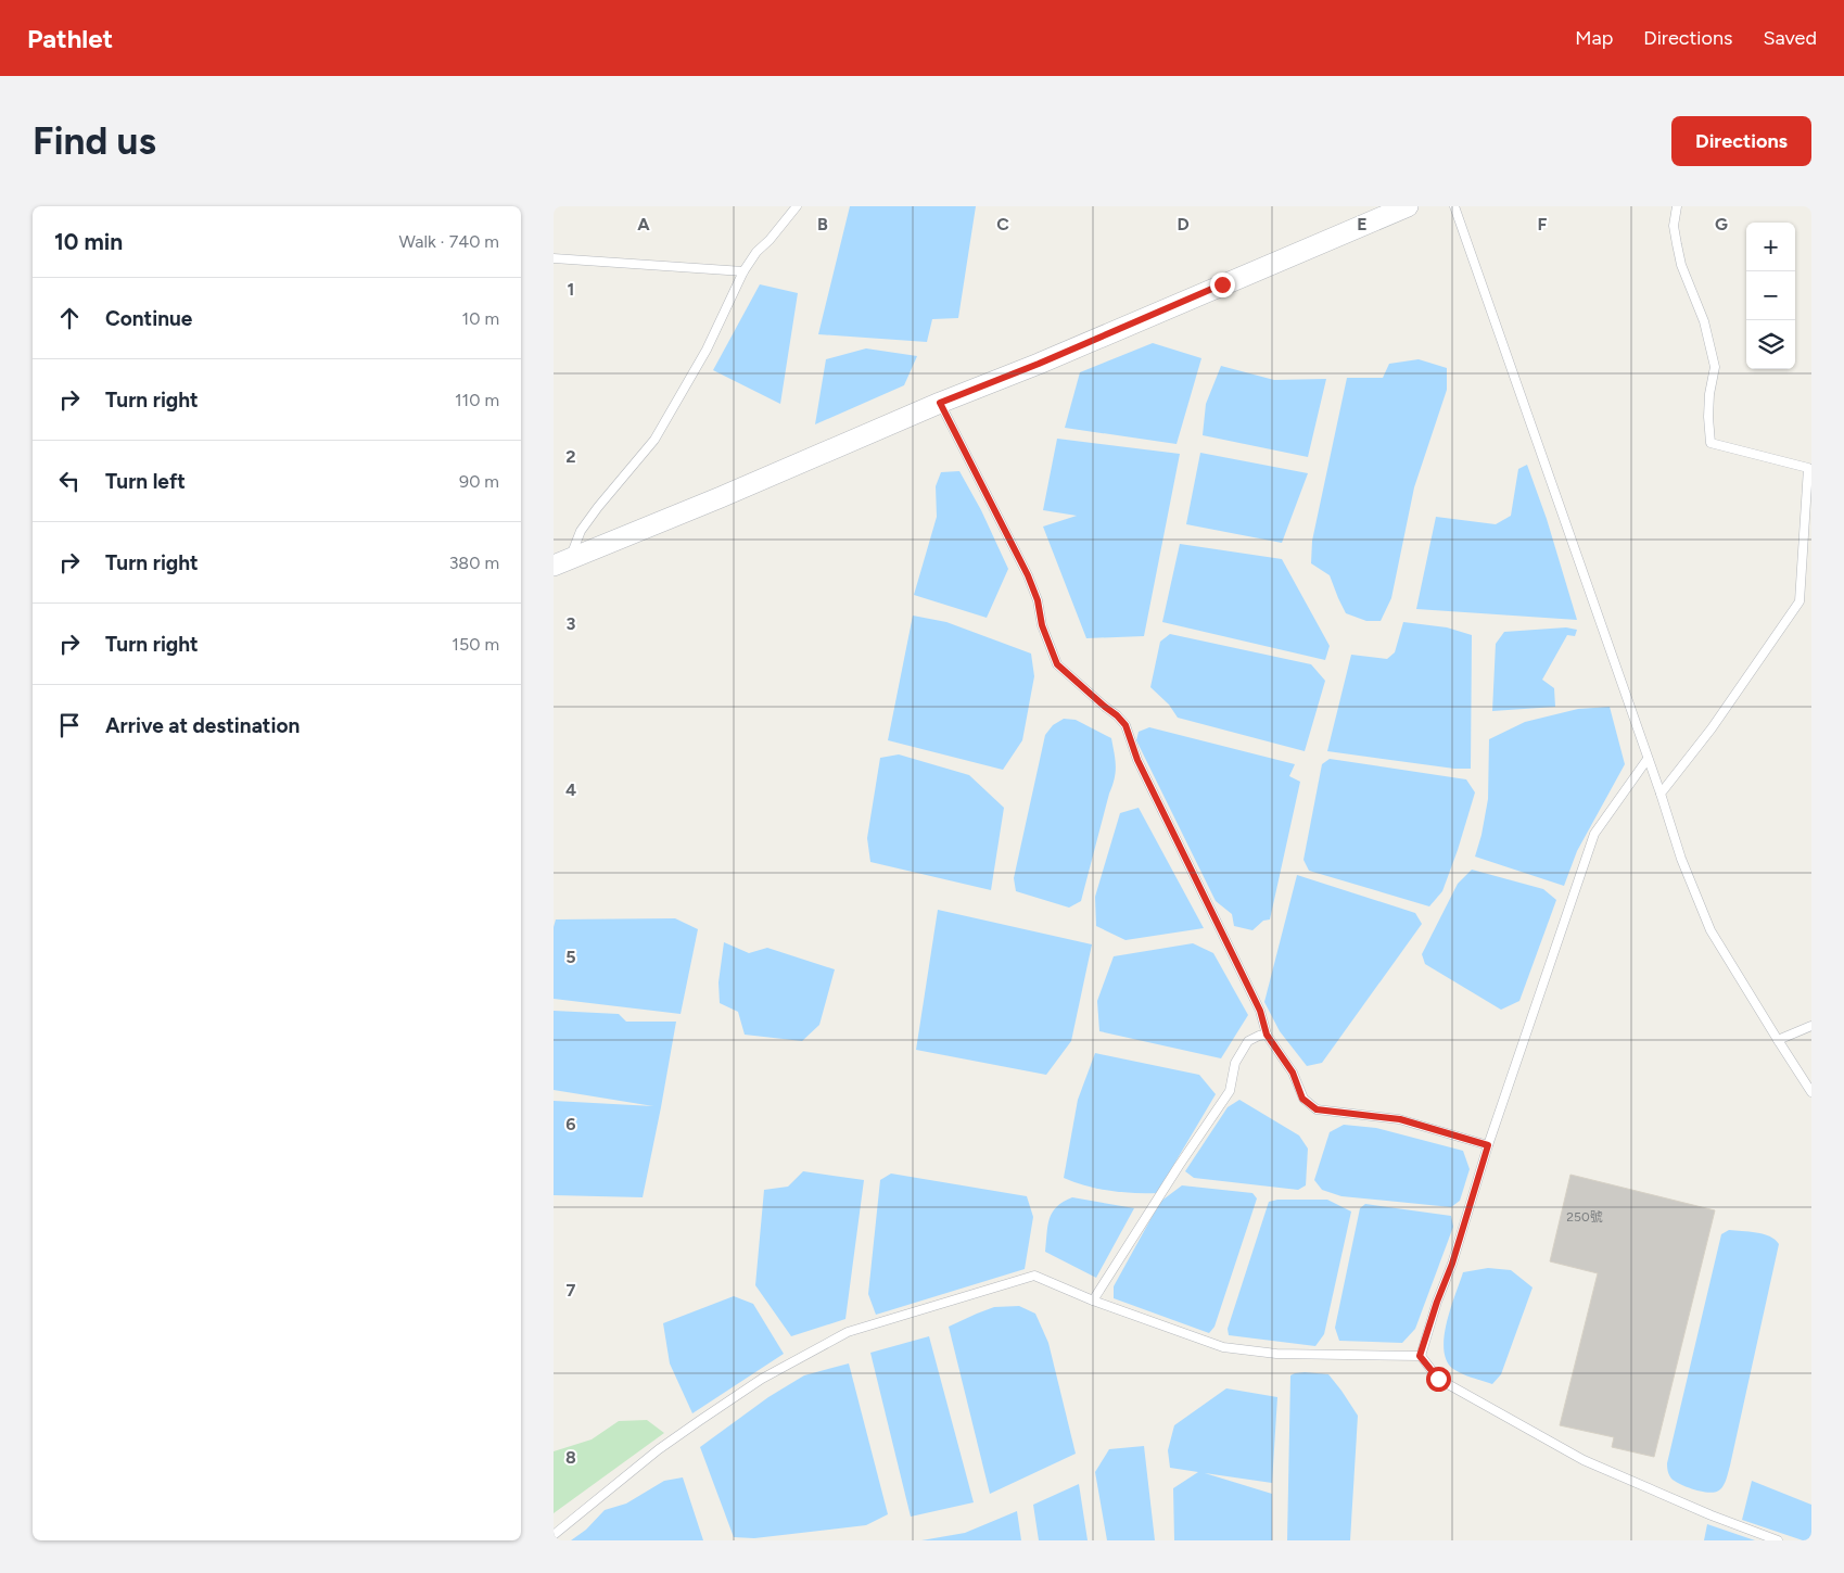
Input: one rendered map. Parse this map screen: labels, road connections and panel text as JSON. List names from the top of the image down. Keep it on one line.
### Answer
{"house_numbers":["250號"],"page":{"header":"Pathlet","nav":["Map","Directions","Saved"],"buttons":"Directions","title":"Find us","heading":["10 min","Walk · 740 m"],"map_buttons":["+","−"],"list":[["Continue","10 m"],["Turn right","110 m"],["Turn left","90 m"],["Turn right","380 m"],["Turn right","150 m"],"Arrive at destination"]},"grid":{"columns":["A","B","C","D","E","F","G"],"rows":["1","2","3","4","5","6","7","8"]}}
